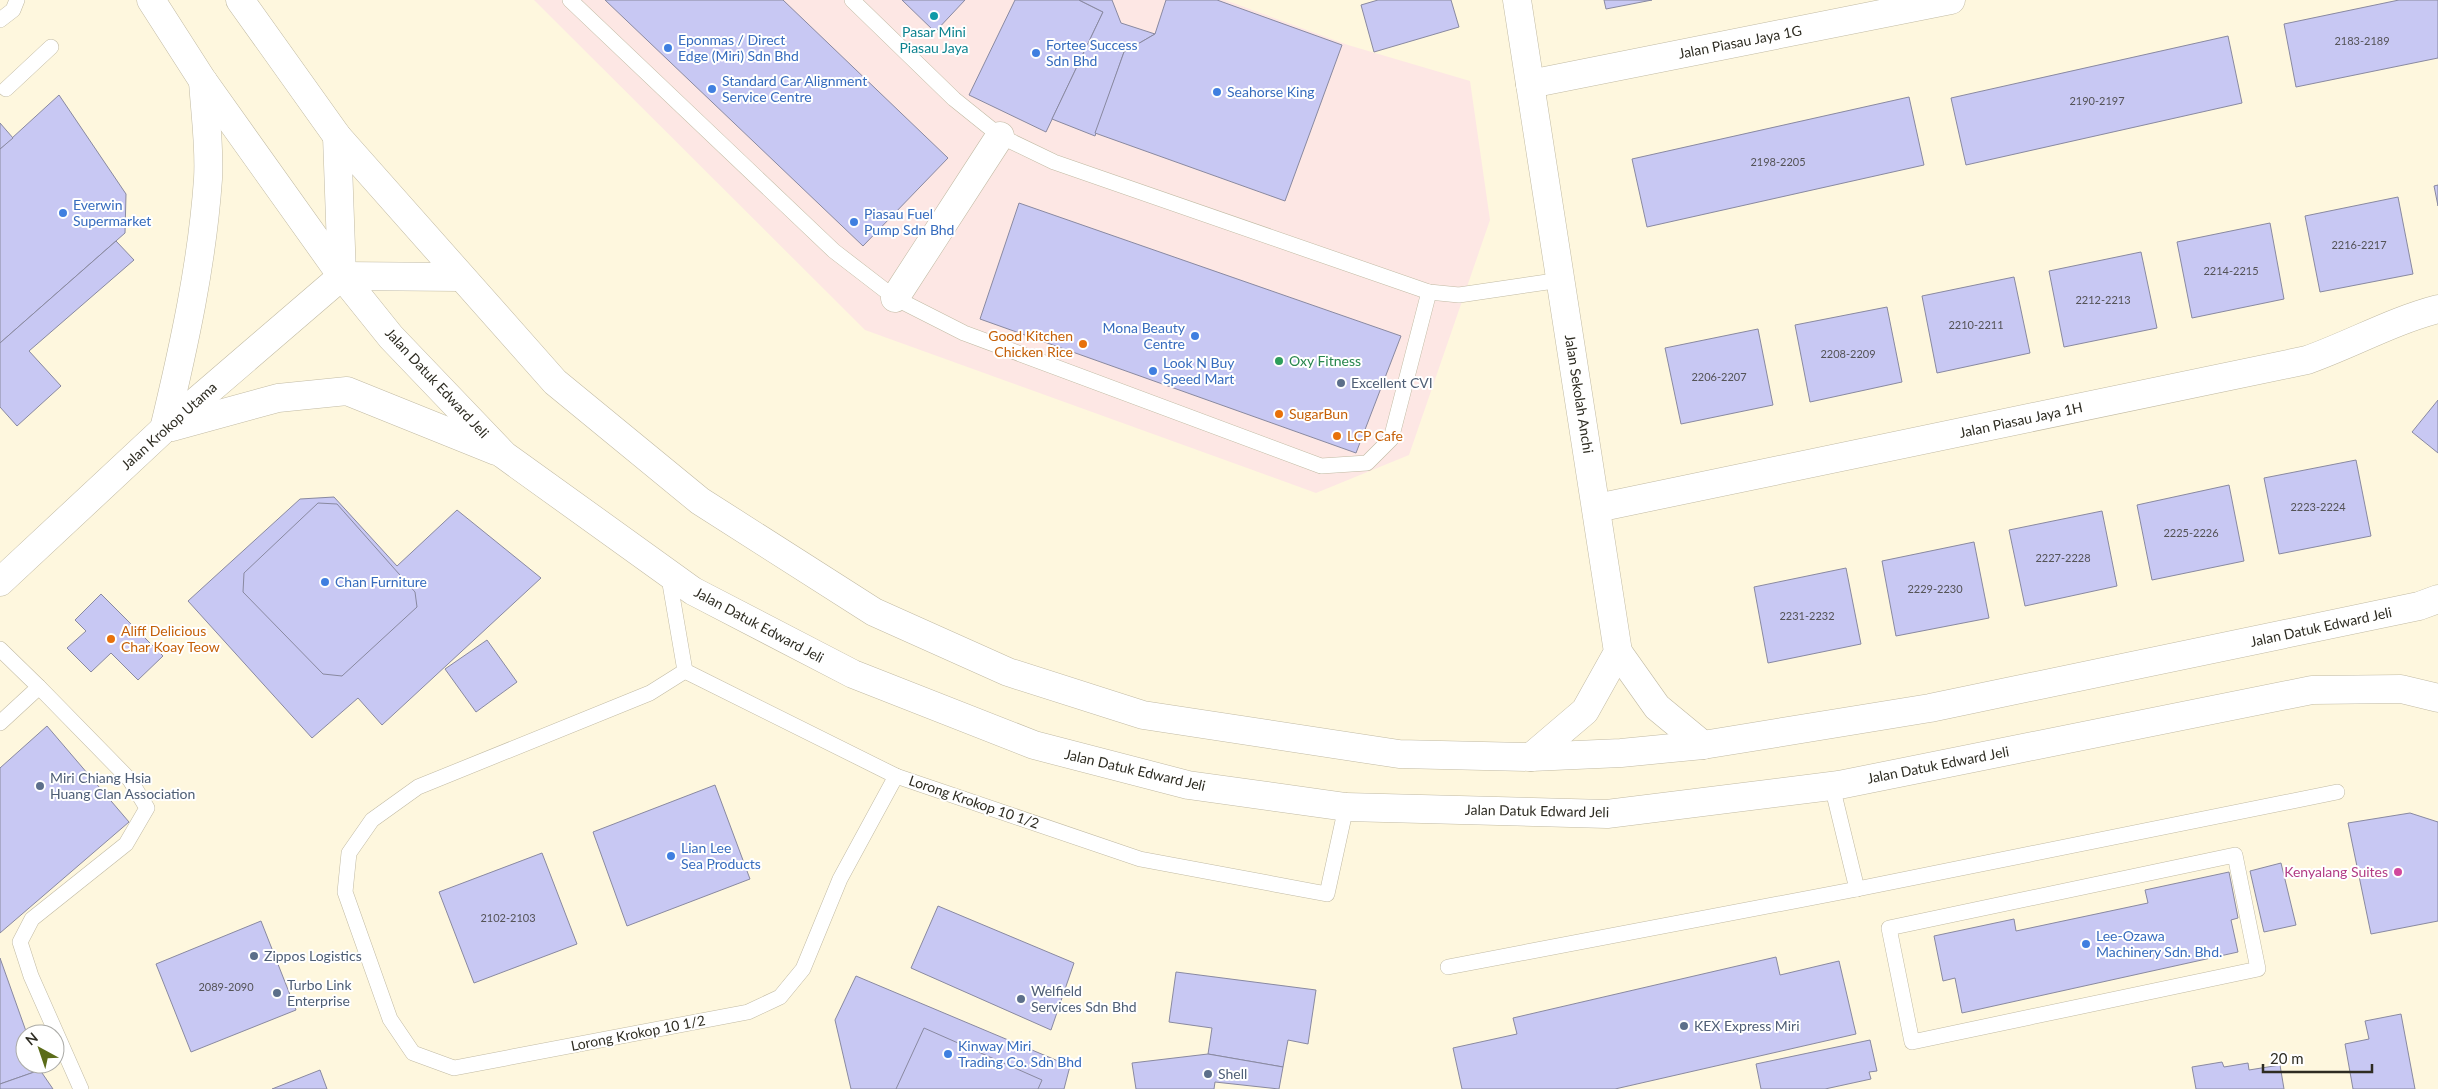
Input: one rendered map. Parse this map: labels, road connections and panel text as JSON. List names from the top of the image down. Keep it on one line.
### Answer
{"streets":{"street":["Jalan Piasau Jaya 1G","Jalan Datuk Edward Jeli","Jalan Sekolah Anchi","Jalan Piasau Jaya 1H","Jalan Krokop Utama"],"lane":["Lorong Krokop 10 1/2"]},"crossings":[["Jalan Piasau Jaya 1G","Jalan Sekolah Anchi"],["Jalan Datuk Edward Jeli","Jalan Krokop Utama"],["Jalan Datuk Edward Jeli","Lorong Krokop 10 1/2"],["Jalan Sekolah Anchi","Jalan Piasau Jaya 1H"]],"places":["Pasar Mini Piasau Jaya","Eponmas / Direct Edge (Miri) Sdn Bhd","Fortee Success Sdn Bhd","Standard Car Alignment Service Centre","Seahorse King","Everwin Supermarket","Piasau Fuel Pump Sdn Bhd","Mona Beauty Centre","Good Kitchen Chicken Rice","Oxy Fitness","Look N Buy Speed Mart","Excellent CVI","SugarBun","LCP Cafe","Chan Furniture","Aliff Delicious Char Koay Teow","Miri Chiang Hsia Huang Clan Association","Lian Lee Sea Products","Kenyalang Suites","Lee-Ozawa Machinery Sdn. Bhd.","Zippos Logistics","Turbo Link Enterprise","Welfield Services Sdn Bhd","KEX Express Miri","Kinway Miri Trading Co. Sdn Bhd","Shell"],"house_numbers":["2183-2189","2190-2197","2198-2205","2216-2217","2214-2215","2212-2213","2210-2211","2208-2209","2206-2207","2223-2224","2225-2226","2227-2228","2229-2230","2231-2232","2102-2103","2089-2090"],"scale_bar":"20 m","north":"top left"}
